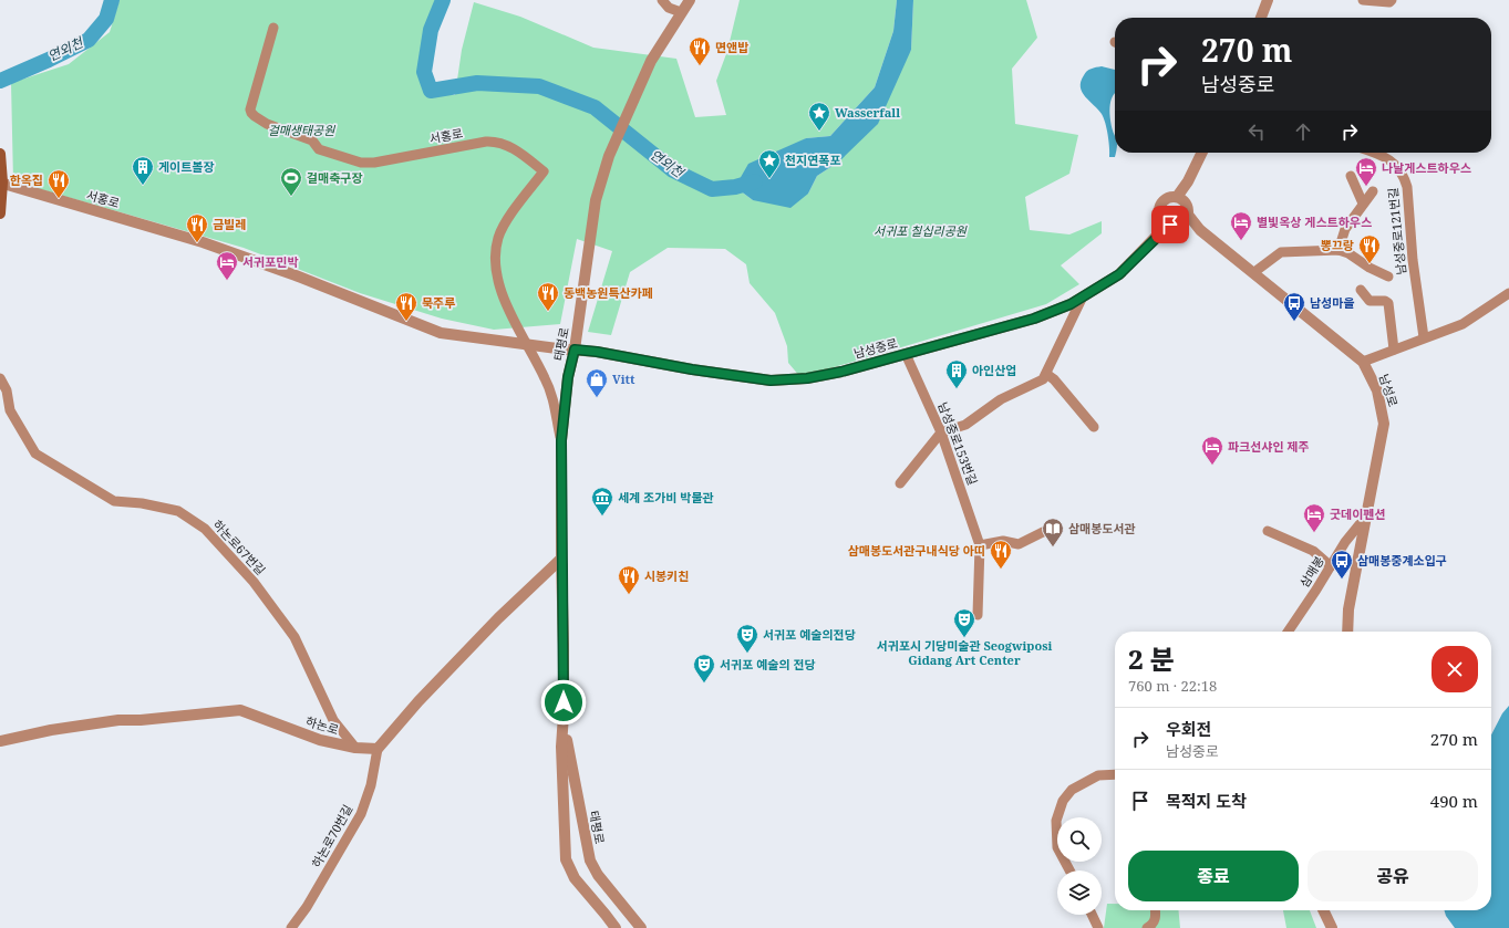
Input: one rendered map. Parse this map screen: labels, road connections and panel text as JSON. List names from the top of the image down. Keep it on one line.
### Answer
{"streets":{"street":["서홍로","남성중로121번길","태평로","남성중로","남성로","남성중로153번길","하논로67번길","삼매봉","하논로","하논로70번길"]},"crossings":[["서홍로","태평로"],["서홍로","남성중로"],["태평로","남성중로"],["남성중로","남성로"],["남성중로","남성중로153번길"],["남성로","삼매봉"],["하논로67번길","하논로"],["하논로","하논로70번길"]],"water":["연외천"],"parks":["걸매생태공원","서귀포 칠십리공원"],"places":{"restaurant":["면앤밥","한옥집","금빌레","뽕끄랑","동백농원특산카페","묵주루","삼매봉도서관구내식당 아띠","시봉키친"],"place":["Wasserfall","천지연폭포"],"building":["게이트볼장","아인산업"],"hotel":["나날게스트하우스","별빛옥상 게스트하우스","서귀포민박","파크선샤인 제주","굿데이펜션"],"sports":["걸매축구장"],"bus stop":["남성마을","삼매봉중계소입구"],"shop":["Vitt"],"museum":["세계 조가비 박물관"],"library":["삼매봉도서관"],"theatre":["서귀포시 기당미술관 Seogwiposi Gidang Art Center","서귀포 예술의전당","서귀포 예술의 전당"]},"page":{"turn":["270 m","남성중로"],"heading":["2 분","760 m · 22:18"],"list":[{"name":"우회전","note":"남성중로","value":"270 m"},{"name":"목적지 도착","value":"490 m"}],"buttons":["종료","공유"]}}
